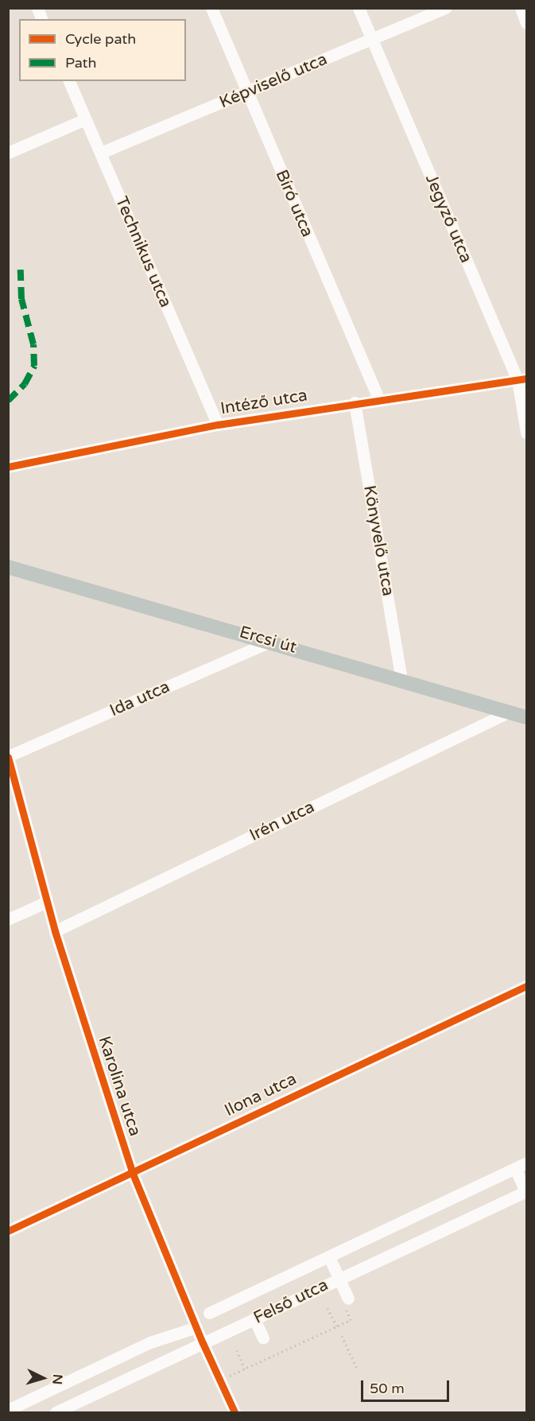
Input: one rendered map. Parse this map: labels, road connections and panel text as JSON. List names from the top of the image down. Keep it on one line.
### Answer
{"streets":{"main road":["Ercsi út"],"street":["Képviselő utca","Bíró utca","Jegyző utca","Technikus utca","Intéző utca","Könyvelő utca","Ida utca","Irén utca","Karolina utca","Ilona utca","Felső utca"]},"crossings":[["Képviselő utca","Bíró utca"],["Képviselő utca","Jegyző utca"],["Képviselő utca","Technikus utca"],["Bíró utca","Intéző utca"],["Jegyző utca","Intéző utca"],["Technikus utca","Intéző utca"],["Intéző utca","Könyvelő utca"],["Könyvelő utca","Ercsi út"],["Ercsi út","Ida utca"],["Ercsi út","Irén utca"],["Ida utca","Karolina utca"],["Irén utca","Karolina utca"],["Karolina utca","Ilona utca"],["Karolina utca","Felső utca"]],"legend":["Cycle path","Path"],"scale_bar":"50 m","north":"right"}
